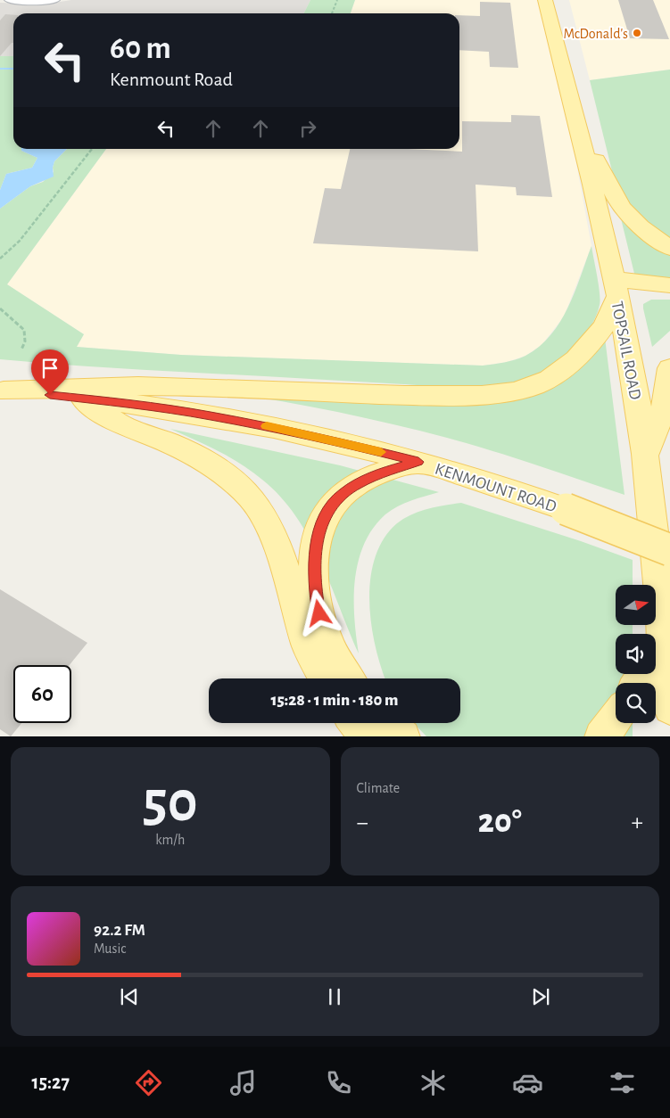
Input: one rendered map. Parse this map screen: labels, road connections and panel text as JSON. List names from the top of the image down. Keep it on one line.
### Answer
{"streets":{"main road":["TOPSAIL ROAD","KENMOUNT ROAD"]},"places":["McDonald's"],"north":"right","page":{"turn":["60 m","Kenmount Road"],"limit":"60","trip":"15:28 · 1 min · 180 m","tile":[["50","km/h"],"Climate"],"heat":["−","20°","+"],"song":["92.2 FM","Music"],"tabs":"15:27"}}
